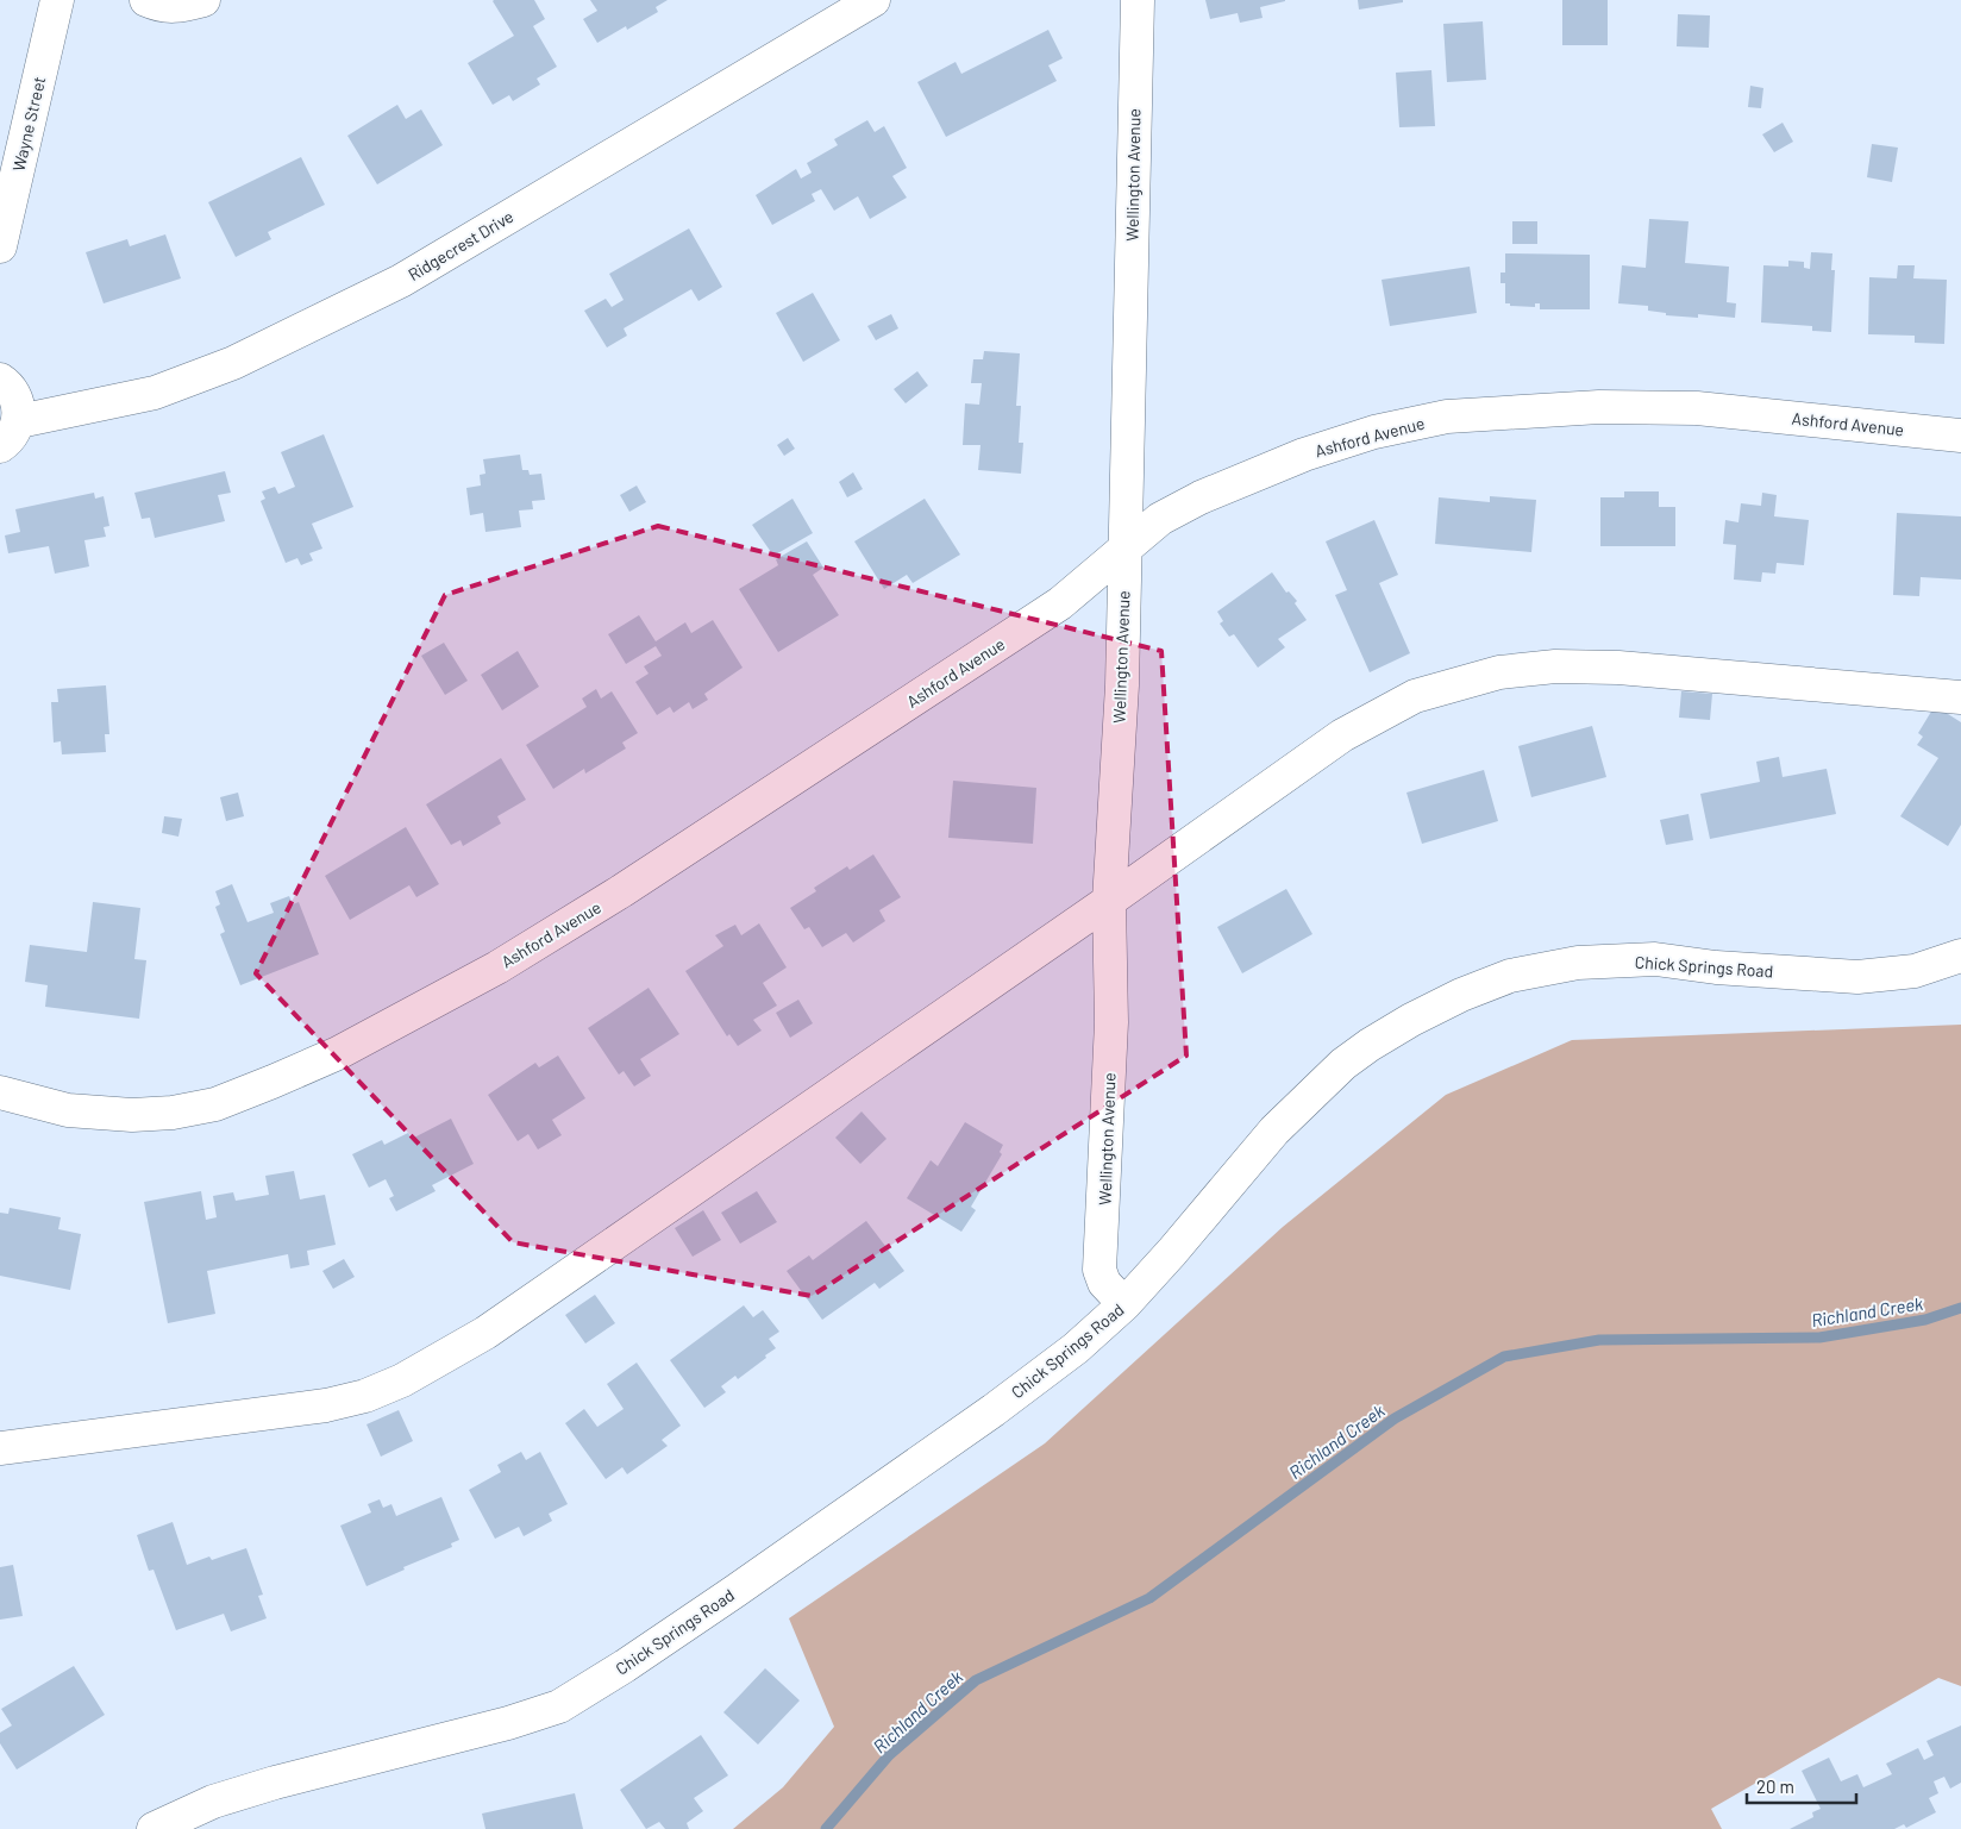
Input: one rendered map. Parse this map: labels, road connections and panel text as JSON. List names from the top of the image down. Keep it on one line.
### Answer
{"streets":{"street":["Wayne Street","Wellington Avenue","Ridgecrest Drive","Ashford Avenue","Chick Springs Road"]},"crossings":[["Wellington Avenue","Ashford Avenue"],["Wellington Avenue","Chick Springs Road"]],"water":["Richland Creek"],"scale_bar":"20 m"}
